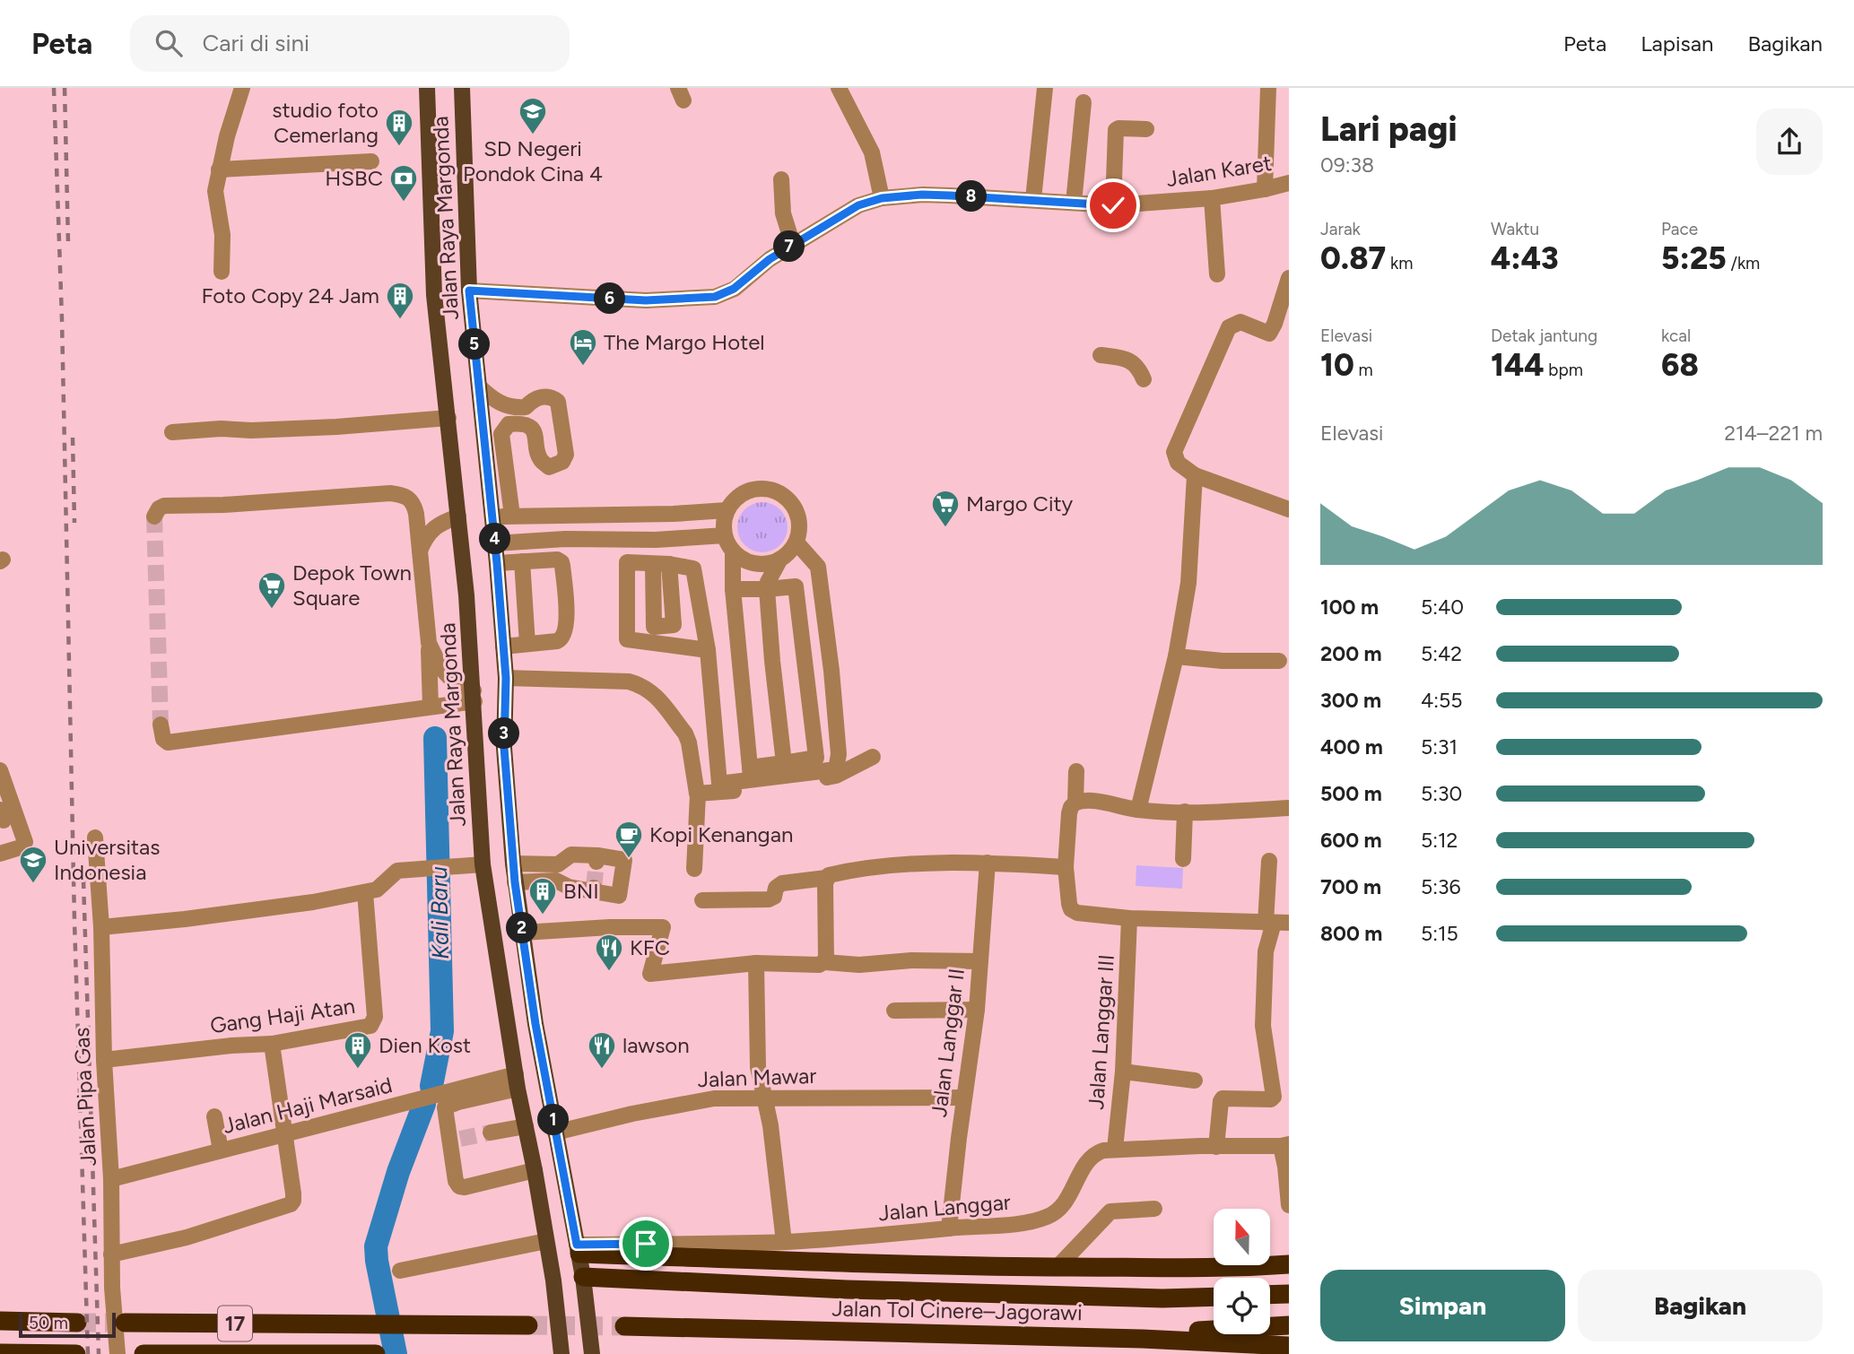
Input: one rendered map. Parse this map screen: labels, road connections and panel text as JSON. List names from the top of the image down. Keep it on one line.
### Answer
{"streets":{"highway":["Jalan Tol Cinere–Jagorawi","17"],"main road":["Jalan Raya Margonda"],"street":["Jalan Karet","Gang Haji Atan","Jalan Langgar III","Jalan Langgar II","Jalan Mawar","Jalan Pipa Gas","Jalan Haji Marsaid","Jalan Langgar"]},"crossings":[["Jalan Karet","Jalan Raya Margonda"],["Jalan Raya Margonda","Jalan Mawar"],["Jalan Raya Margonda","Jalan Haji Marsaid"],["Jalan Raya Margonda","Jalan Langgar"],["Gang Haji Atan","Jalan Pipa Gas"],["Jalan Langgar III","Jalan Langgar"],["Jalan Langgar II","Jalan Mawar"],["Jalan Langgar II","Jalan Langgar"],["Jalan Pipa Gas","Jalan Haji Marsaid"]],"water":["Kali Baru"],"places":{"school or university":["SD Negeri Pondok Cina 4","Universitas Indonesia"],"building":["studio foto Cemerlang","Foto Copy 24 Jam","BNI","Dien Kost"],"bank":["HSBC"],"hotel":["The Margo Hotel"],"supermarket":["Margo City","Depok Town Square"],"cafe":["Kopi Kenangan"],"restaurant":["KFC","lawson"]},"scale_bar":"50 m","north":"top","page":{"header":"Peta","search":"Cari di sini","nav":["Peta","Lapisan","Bagikan"],"heading":["Lari pagi","09:38"],"pins":["8","7","6","5","4","3","2","1"],"stats":[["Jarak","0.87 km"],["Waktu","4:43"],["Pace","5:25 /km"],["Elevasi","10 m"],["Detak jantung","144 bpm"],["kcal","68"]],"chart":["Elevasi","214–221 m"],"list":[{"name":"100 m","note":"5:40"},{"name":"200 m","note":"5:42"},{"name":"300 m","note":"4:55"},{"name":"400 m","note":"5:31"},{"name":"500 m","note":"5:30"},{"name":"600 m","note":"5:12"},{"name":"700 m","note":"5:36"},{"name":"800 m","note":"5:15"}],"buttons":["Simpan","Bagikan"],"scale":"50 m"}}
